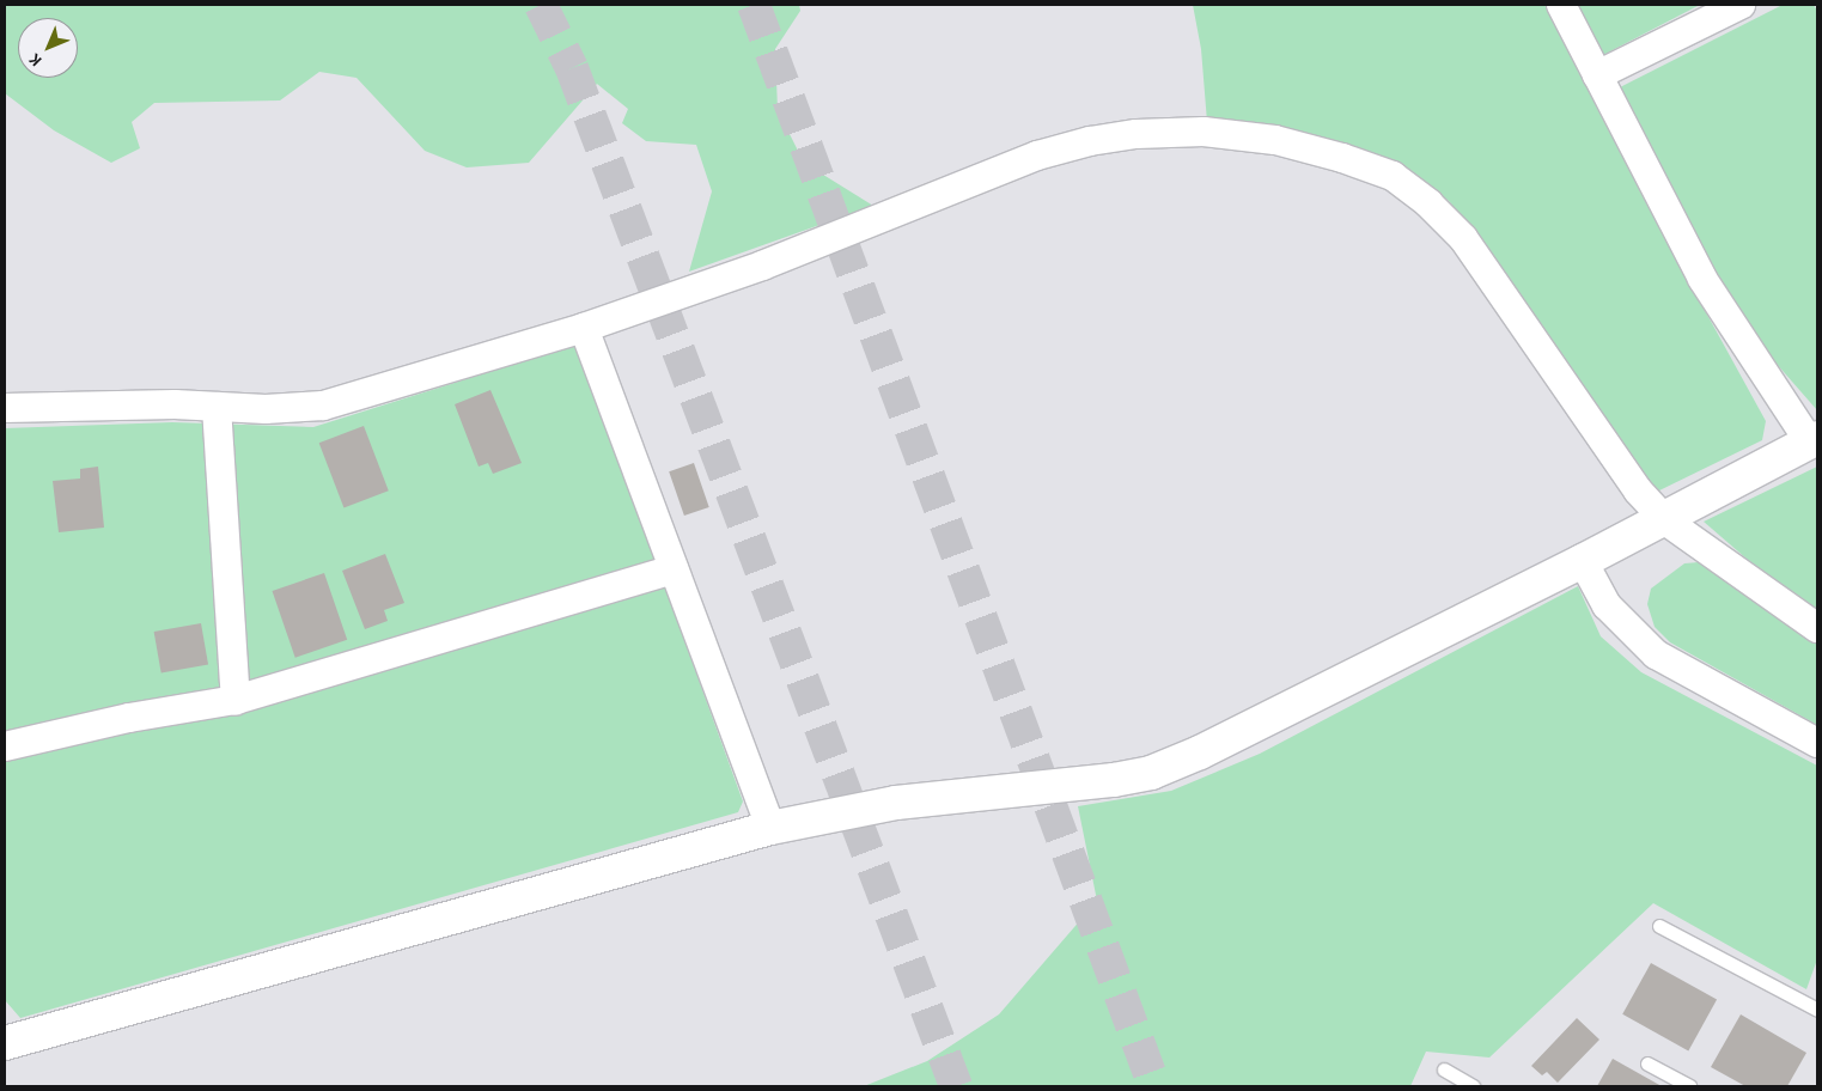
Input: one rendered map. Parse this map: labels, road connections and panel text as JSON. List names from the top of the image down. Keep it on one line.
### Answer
{"north":"bottom left"}
